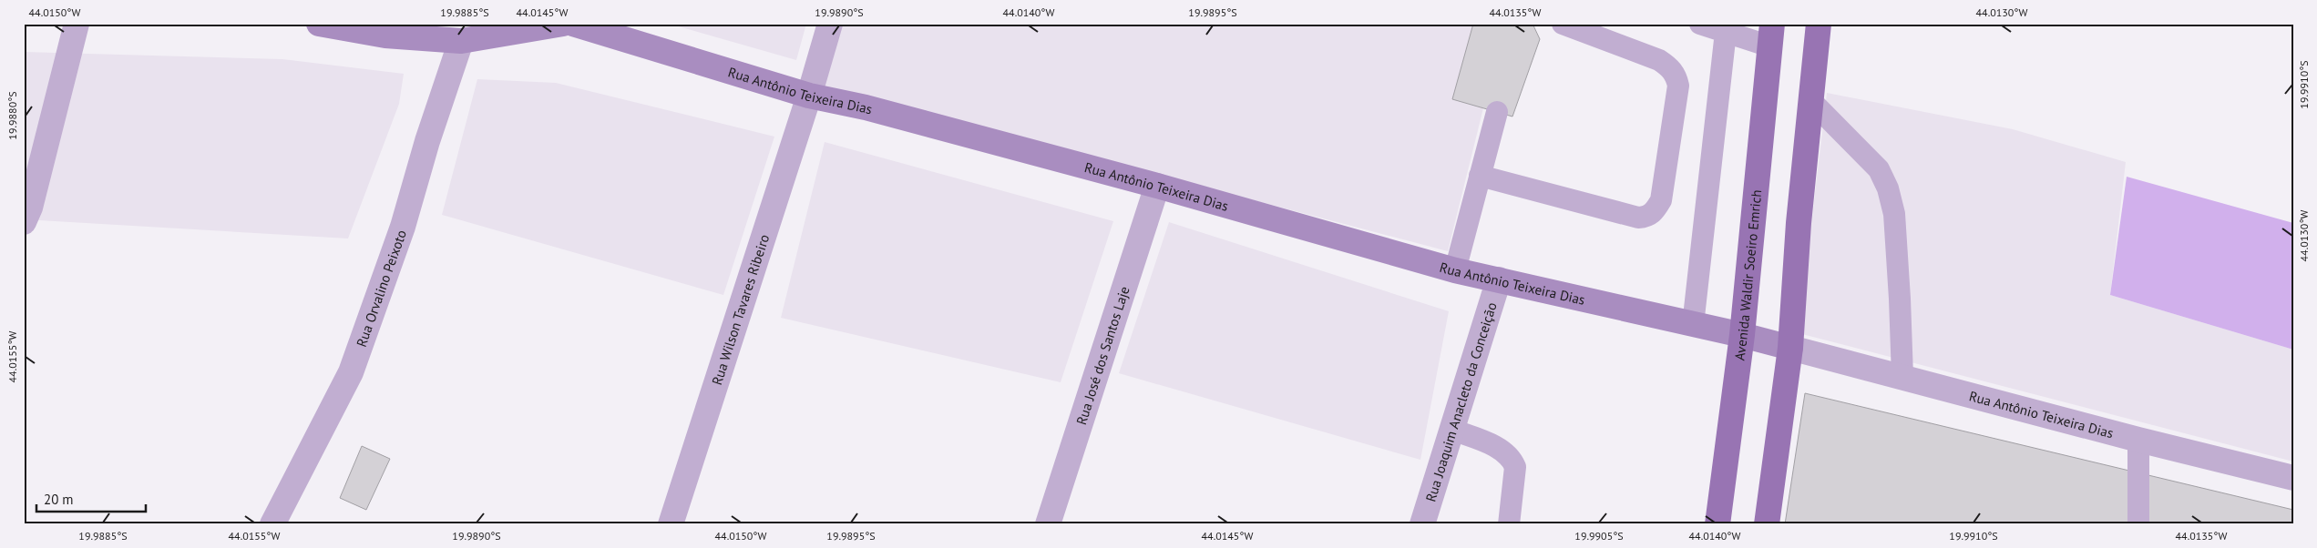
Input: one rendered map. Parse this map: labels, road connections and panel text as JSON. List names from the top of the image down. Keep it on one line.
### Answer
{"streets":{"main road":["Rua Antônio Teixeira Dias","Avenida Waldir Soeiro Emrich"],"street":["Rua Orvalino Peixoto","Rua Wilson Tavares Ribeiro","Rua José dos Santos Laje","Rua Joaquim Anacleto da Conceição"]},"crossings":[["Rua Antônio Teixeira Dias","Avenida Waldir Soeiro Emrich"],["Rua Antônio Teixeira Dias","Rua Wilson Tavares Ribeiro"],["Rua Antônio Teixeira Dias","Rua José dos Santos Laje"],["Rua Antônio Teixeira Dias","Rua Joaquim Anacleto da Conceição"]],"scale_bar":"20 m","coordinates":["44.0150°W","19.9885°S","44.0145°W","19.9890°S","44.0140°W","19.9895°S","44.0135°W","44.0130°W","19.9910°S","19.9880°S","44.0155°W","19.9905°S"]}
